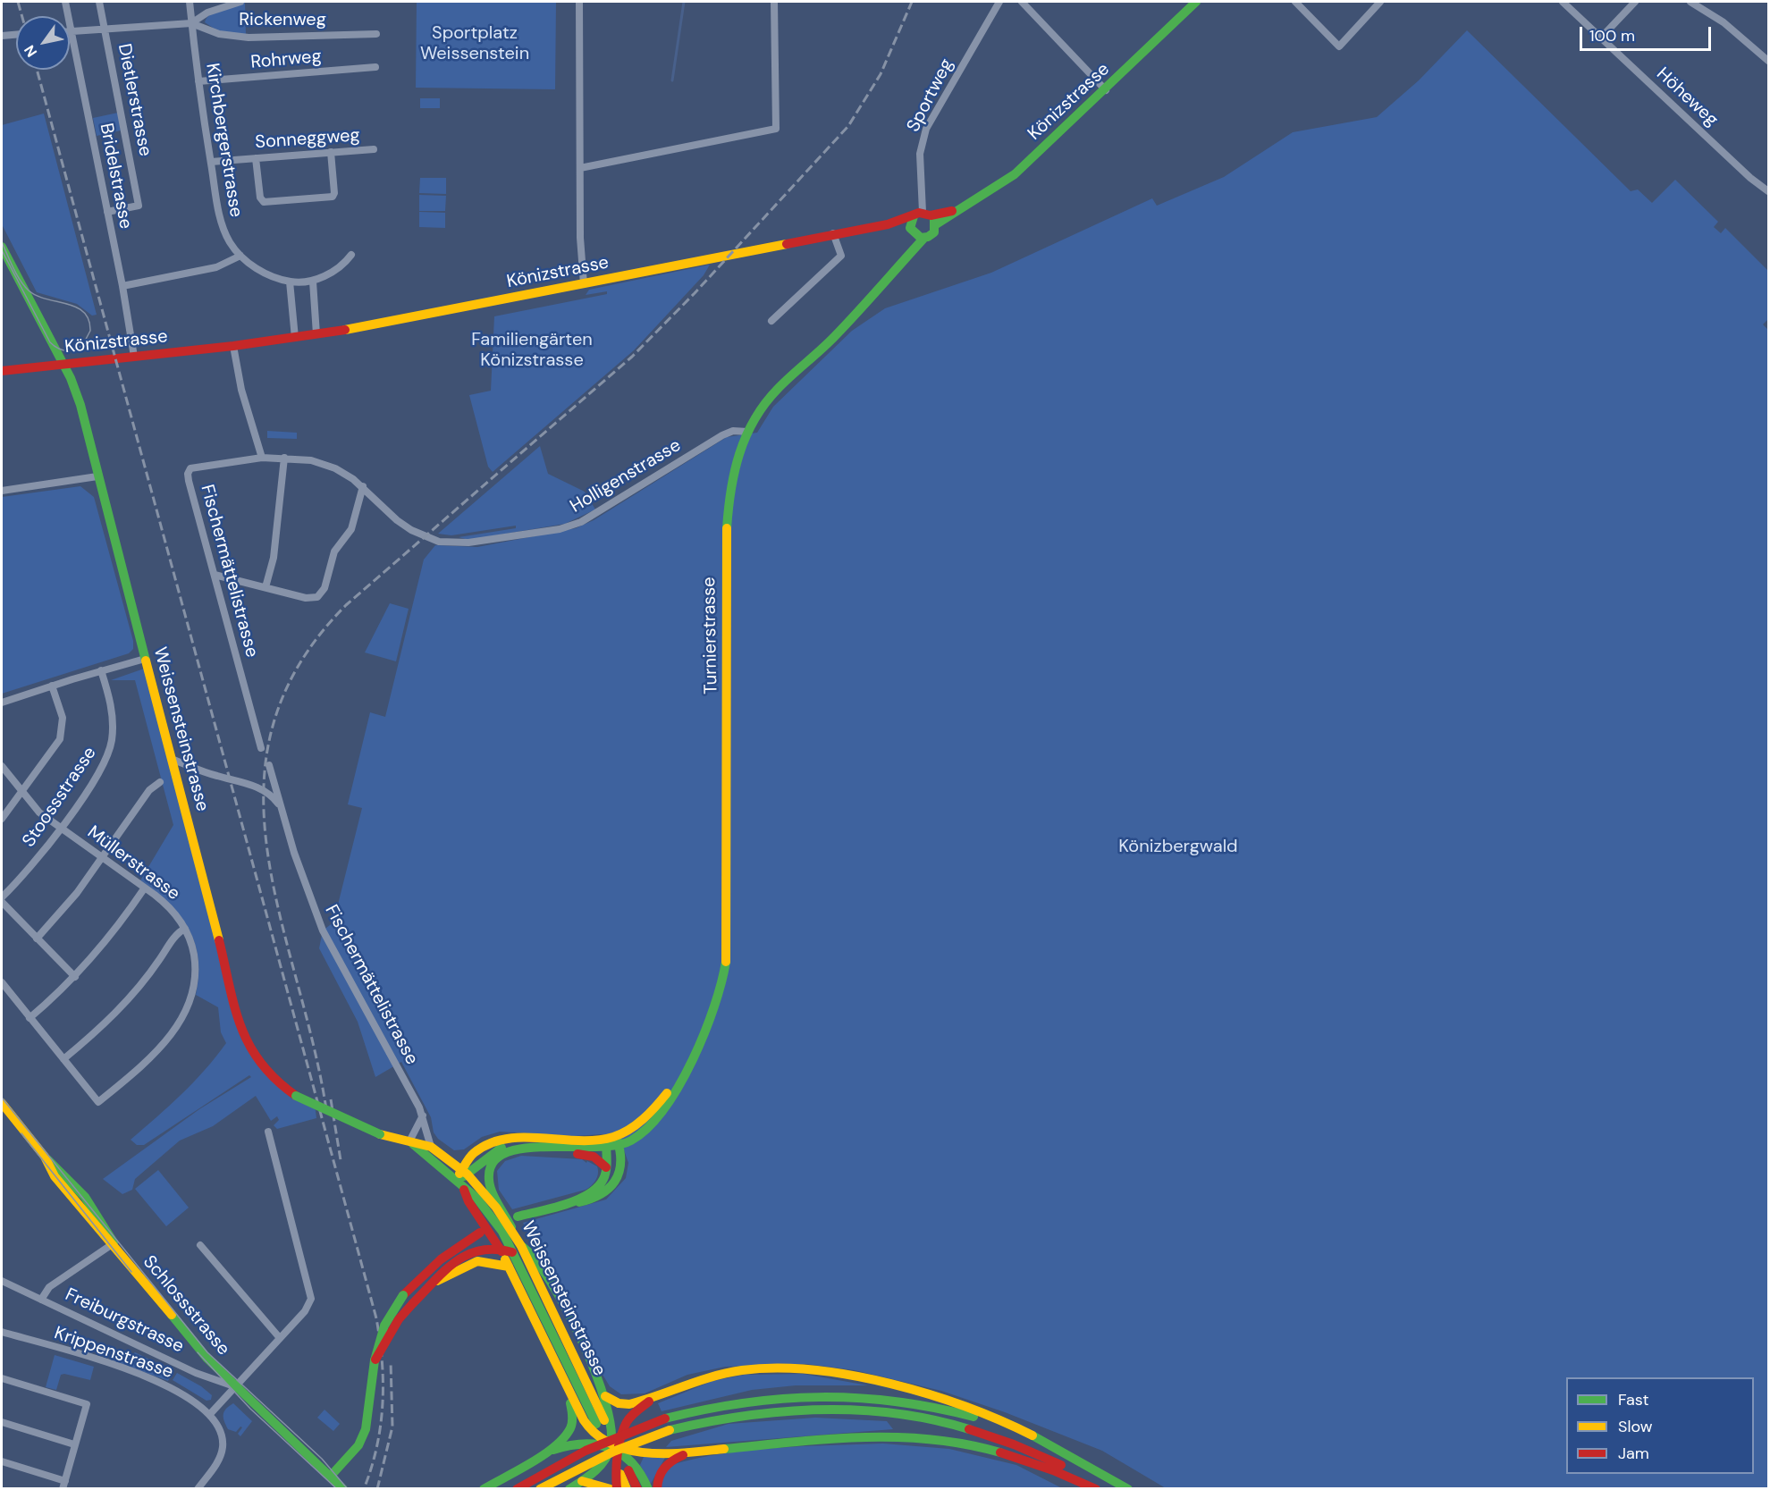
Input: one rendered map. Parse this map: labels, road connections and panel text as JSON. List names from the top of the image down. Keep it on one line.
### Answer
{"streets":{"main road":["Könizstrasse","Turnierstrasse","Weissensteinstrasse","Schlossstrasse","Freiburgstrasse"],"street":["Rickenweg","Rohrweg","Sportweg","Höheweg","Dietlerstrasse","Sonneggweg","Kirchbergerstrasse","Bridelstrasse","Holligenstrasse","Fischermättelistrasse","Stoossstrasse","Müllerstrasse","Krippenstrasse"]},"crossings":[["Rickenweg","Kirchbergerstrasse"],["Rohrweg","Kirchbergerstrasse"],["Sportweg","Könizstrasse"],["Dietlerstrasse","Bridelstrasse"],["Könizstrasse","Bridelstrasse"],["Könizstrasse","Turnierstrasse"],["Könizstrasse","Weissensteinstrasse"],["Sonneggweg","Kirchbergerstrasse"],["Holligenstrasse","Fischermättelistrasse"],["Holligenstrasse","Turnierstrasse"],["Fischermättelistrasse","Weissensteinstrasse"],["Turnierstrasse","Weissensteinstrasse"],["Stoossstrasse","Müllerstrasse"],["Schlossstrasse","Freiburgstrasse"]],"parks":["Sportplatz Weissenstein","Familiengärten Könizstrasse","Könizbergwald"],"legend":["Fast","Slow","Jam"],"scale_bar":"100 m","north":"bottom left"}
